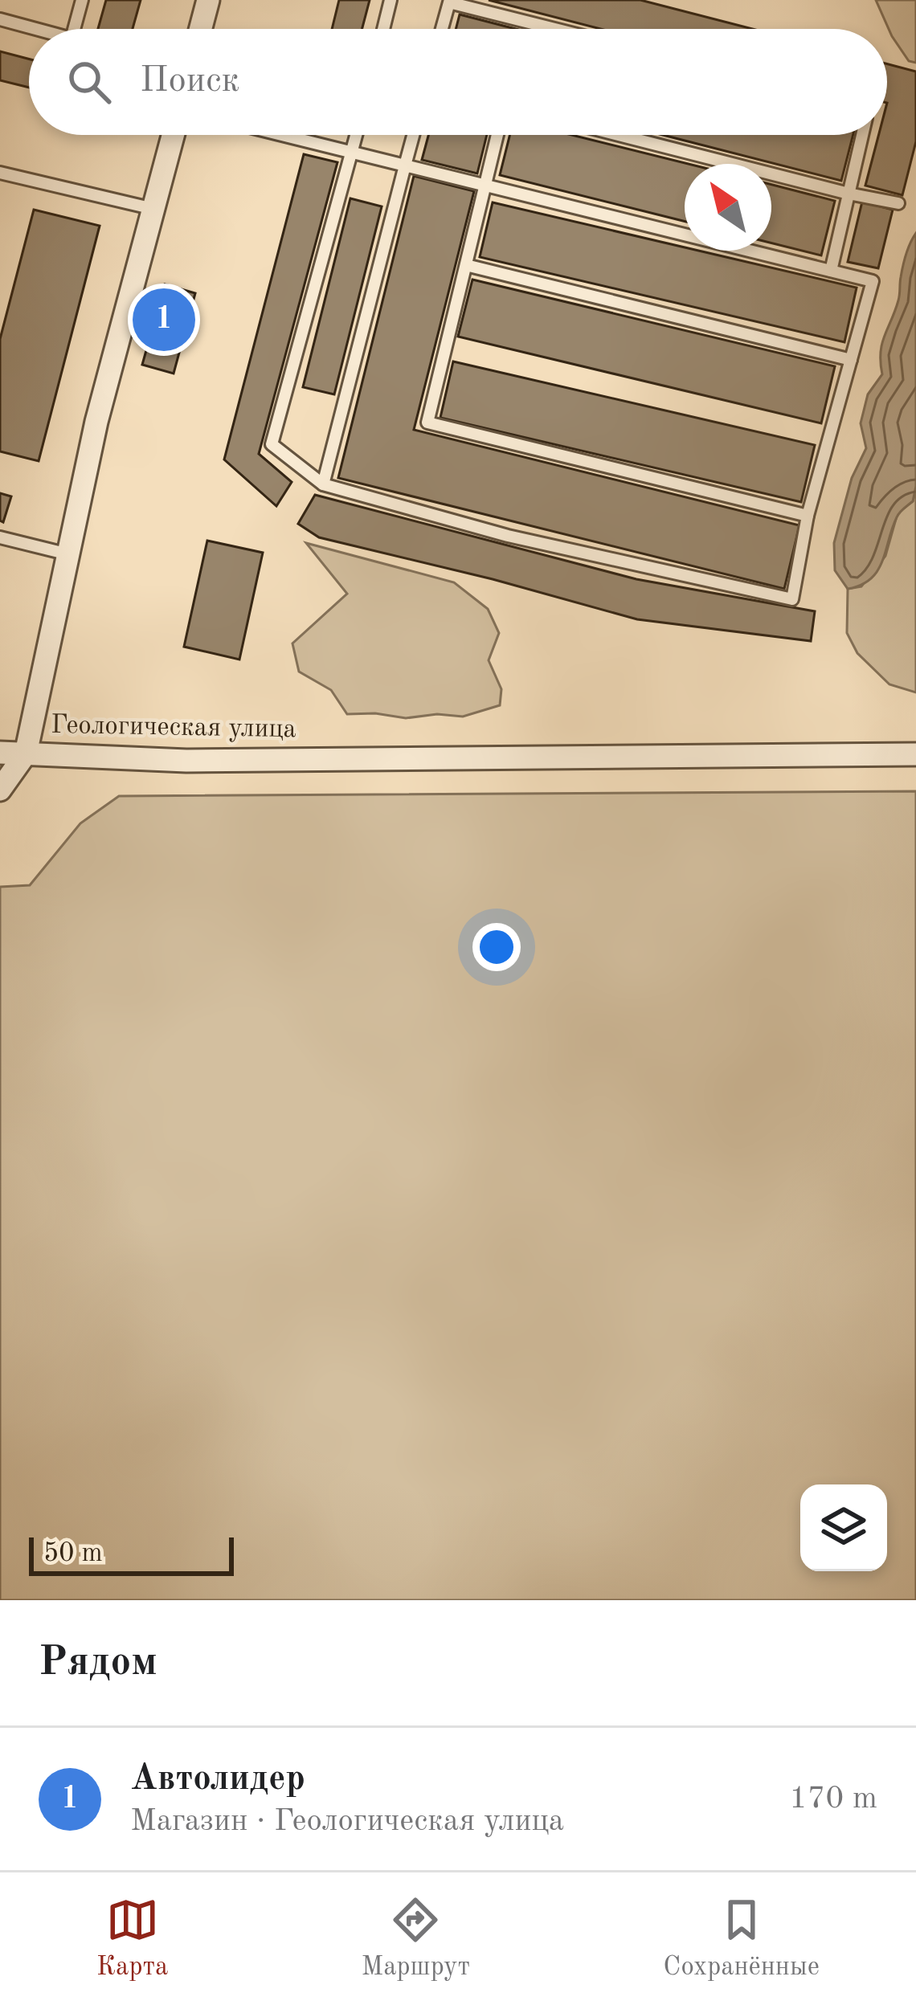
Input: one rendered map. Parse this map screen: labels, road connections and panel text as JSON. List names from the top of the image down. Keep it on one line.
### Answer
{"streets":{"street":["Геологическая улица"]},"scale_bar":"50 m","north":"top left","page":{"search":"Поиск","pins":"1","scale":"50 m","heading":"Рядом","list":[{"mark":"1","name":"Автолидер","note":"Магазин · Геологическая улица","value":"170 m"}],"nav":["Карта","Маршрут","Сохранённые"]}}
